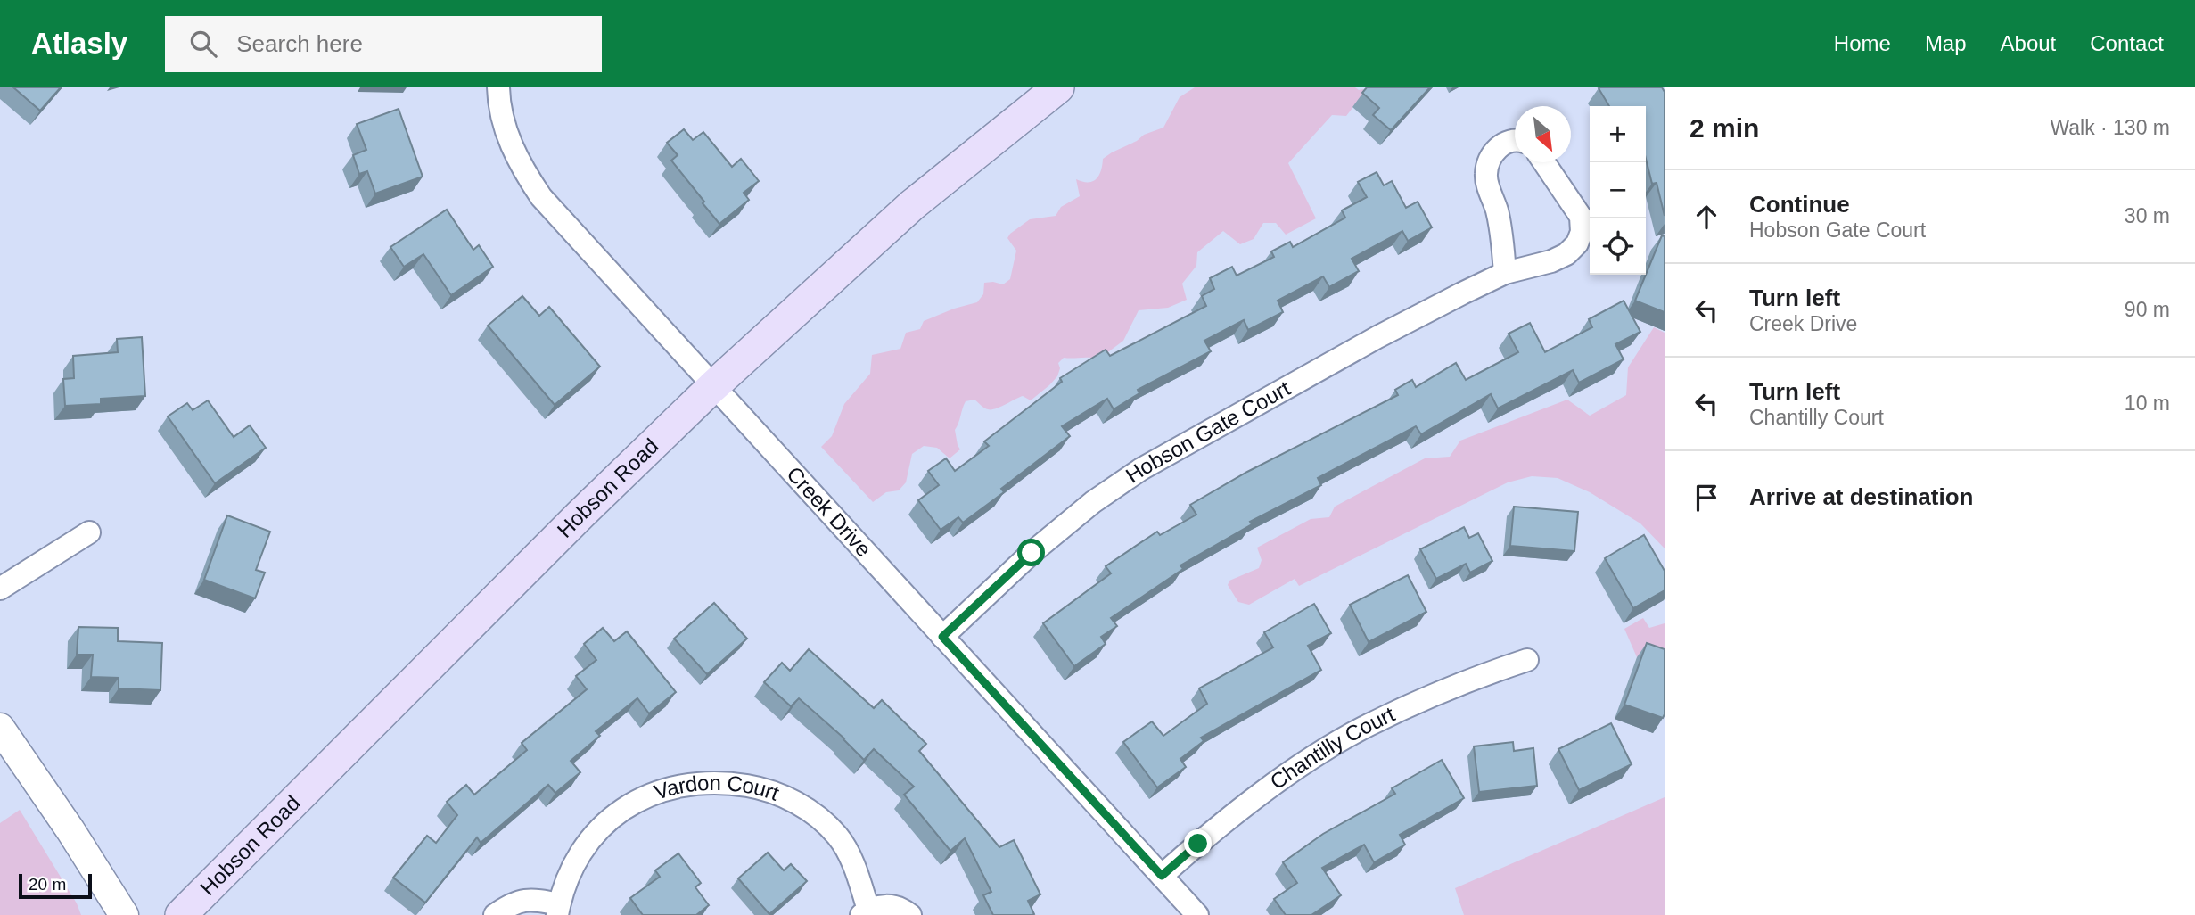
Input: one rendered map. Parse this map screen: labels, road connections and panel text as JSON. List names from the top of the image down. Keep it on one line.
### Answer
{"streets":{"main road":["Hobson Road"],"street":["Hobson Gate Court","Creek Drive","Chantilly Court","Vardon Court"]},"crossings":[["Hobson Gate Court","Creek Drive"],["Hobson Road","Creek Drive"],["Creek Drive","Chantilly Court"]],"scale_bar":"20 m","north":"bottom right","page":{"header":"Atlasly","search":"Search here","nav":["Home","Map","About","Contact"],"heading":["2 min","Walk · 130 m"],"map_buttons":["+","−"],"list":[["Continue","Hobson Gate Court","30 m"],["Turn left","Creek Drive","90 m"],["Turn left","Chantilly Court","10 m"],"Arrive at destination"],"scale":"20 m"}}
